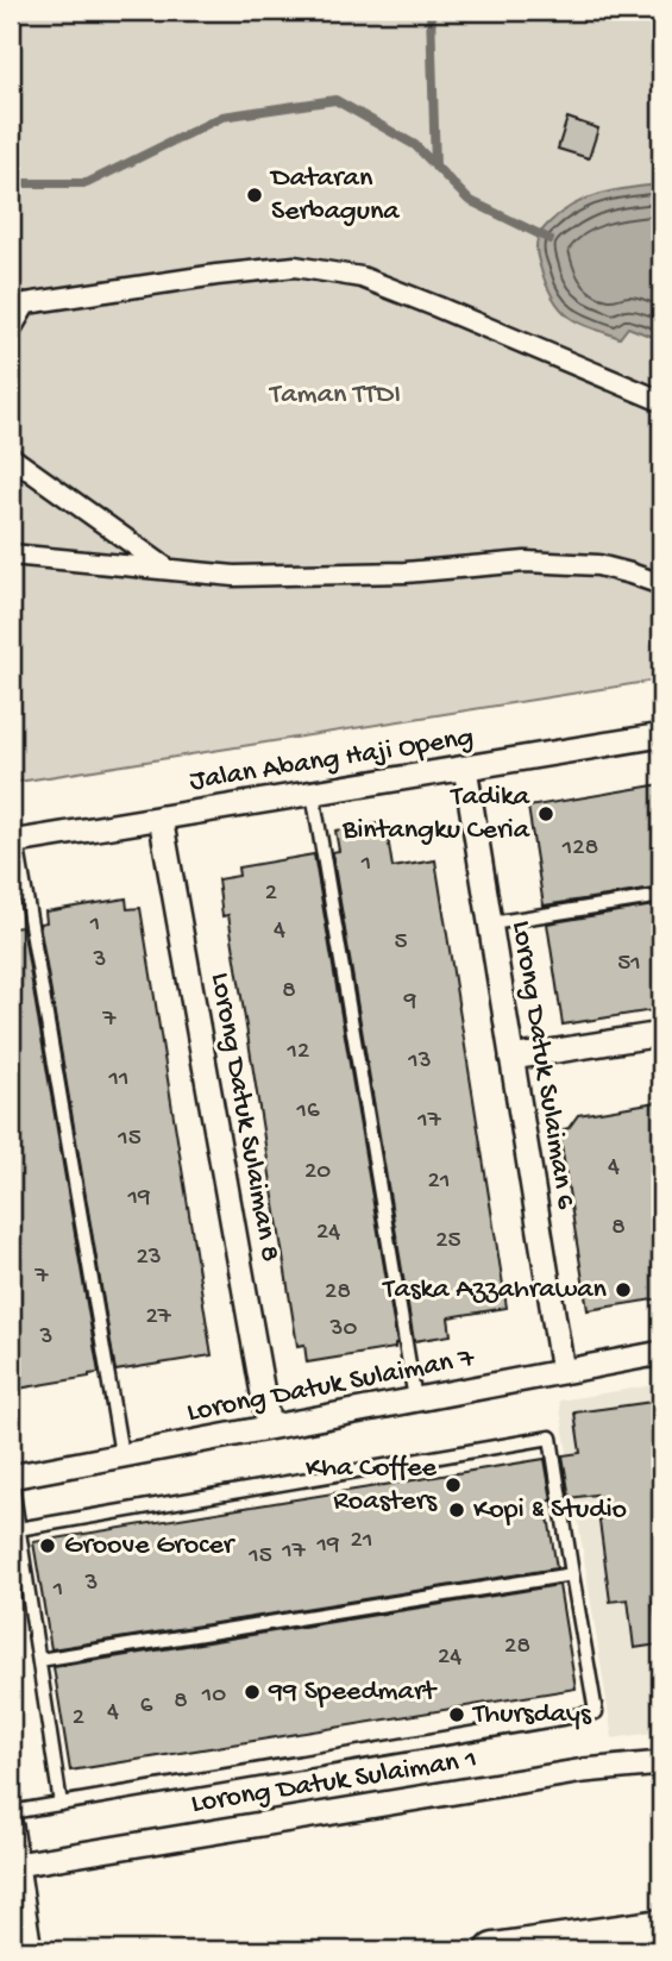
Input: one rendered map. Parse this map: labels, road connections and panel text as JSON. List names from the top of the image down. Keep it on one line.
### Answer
{"streets":{"street":["Jalan Abang Haji Openg","Lorong Datuk Sulaiman 6","Lorong Datuk Sulaiman 8","Lorong Datuk Sulaiman 7","Lorong Datuk Sulaiman 1"]},"crossings":[["Jalan Abang Haji Openg","Lorong Datuk Sulaiman 6"],["Jalan Abang Haji Openg","Lorong Datuk Sulaiman 8"],["Lorong Datuk Sulaiman 6","Lorong Datuk Sulaiman 7"],["Lorong Datuk Sulaiman 8","Lorong Datuk Sulaiman 7"]],"parks":["Taman TTDI"],"places":["Dataran Serbaguna","Tadika Bintangku Ceria","Taska Azzahrawan","Kha Coffee Roasters","Kopi & Studio","Groove Grocer","99 Speedmart","Thursdays"],"house_numbers":["128","1","2","1","4","5","3","51","8","9","7","12","13","11","16","17","15","4","20","21","19","8","24","25","23","7","28","27","30","3","21","19","17","15","3","1","28","24","10","8","6","4","2"]}
